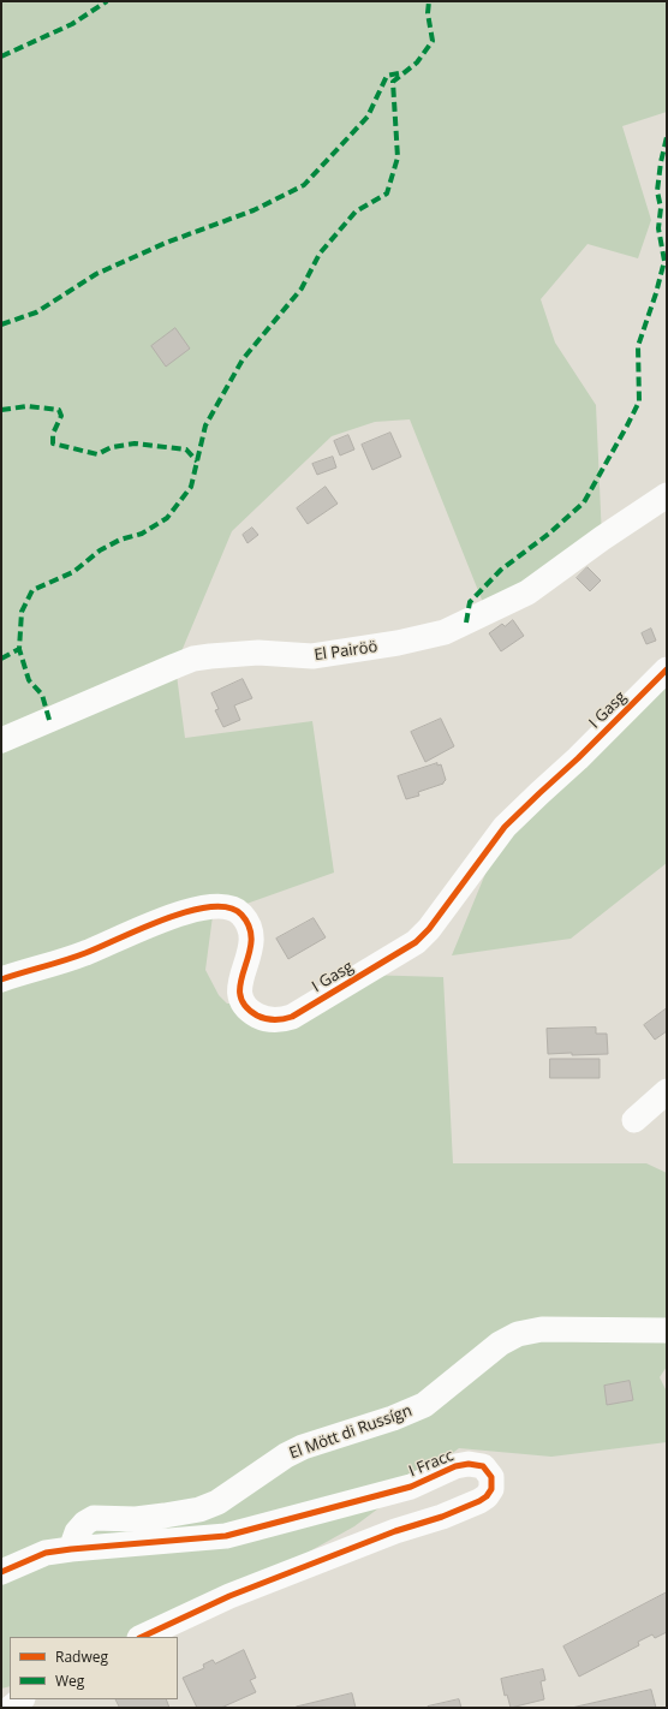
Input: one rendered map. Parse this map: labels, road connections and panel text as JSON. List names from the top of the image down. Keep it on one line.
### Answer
{"streets":{"street":["El Pairöö","I Gasg","El Mött di Russígn","I Fracc"]},"crossings":[["El Mött di Russígn","I Fracc"]],"legend":["Radweg","Weg"]}
